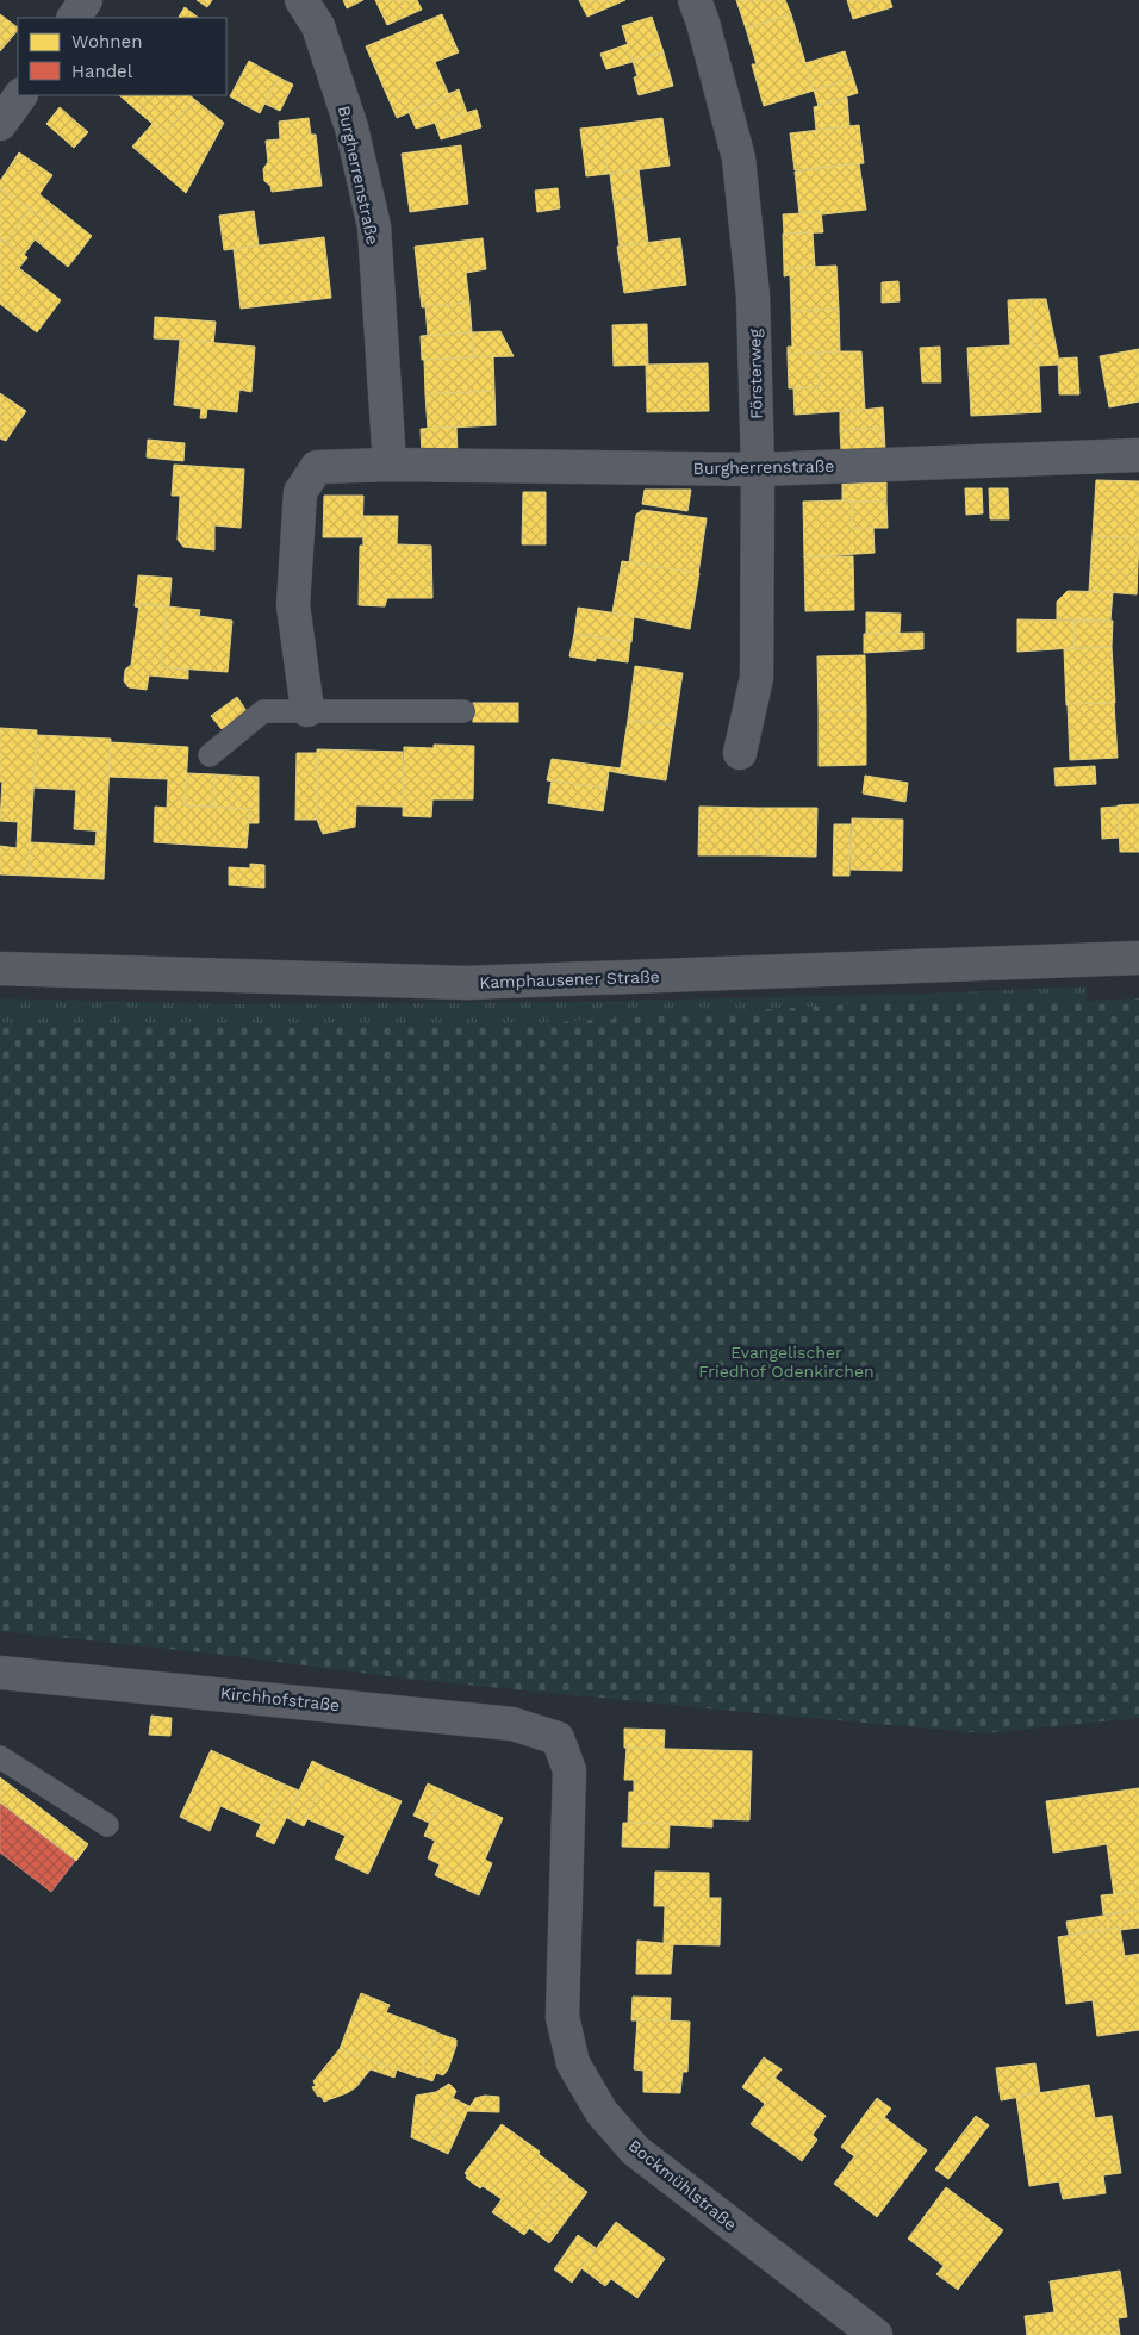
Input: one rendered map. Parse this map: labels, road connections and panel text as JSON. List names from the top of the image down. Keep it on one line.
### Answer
{"streets":{"main road":["Kamphausener Straße"],"street":["Burgherrenstraße","Försterweg","Kirchhofstraße","Bockmühlstraße"]},"crossings":[["Burgherrenstraße","Försterweg"],["Kirchhofstraße","Bockmühlstraße"]],"parks":["Evangelischer Friedhof Odenkirchen"],"legend":["Wohnen","Handel"]}
